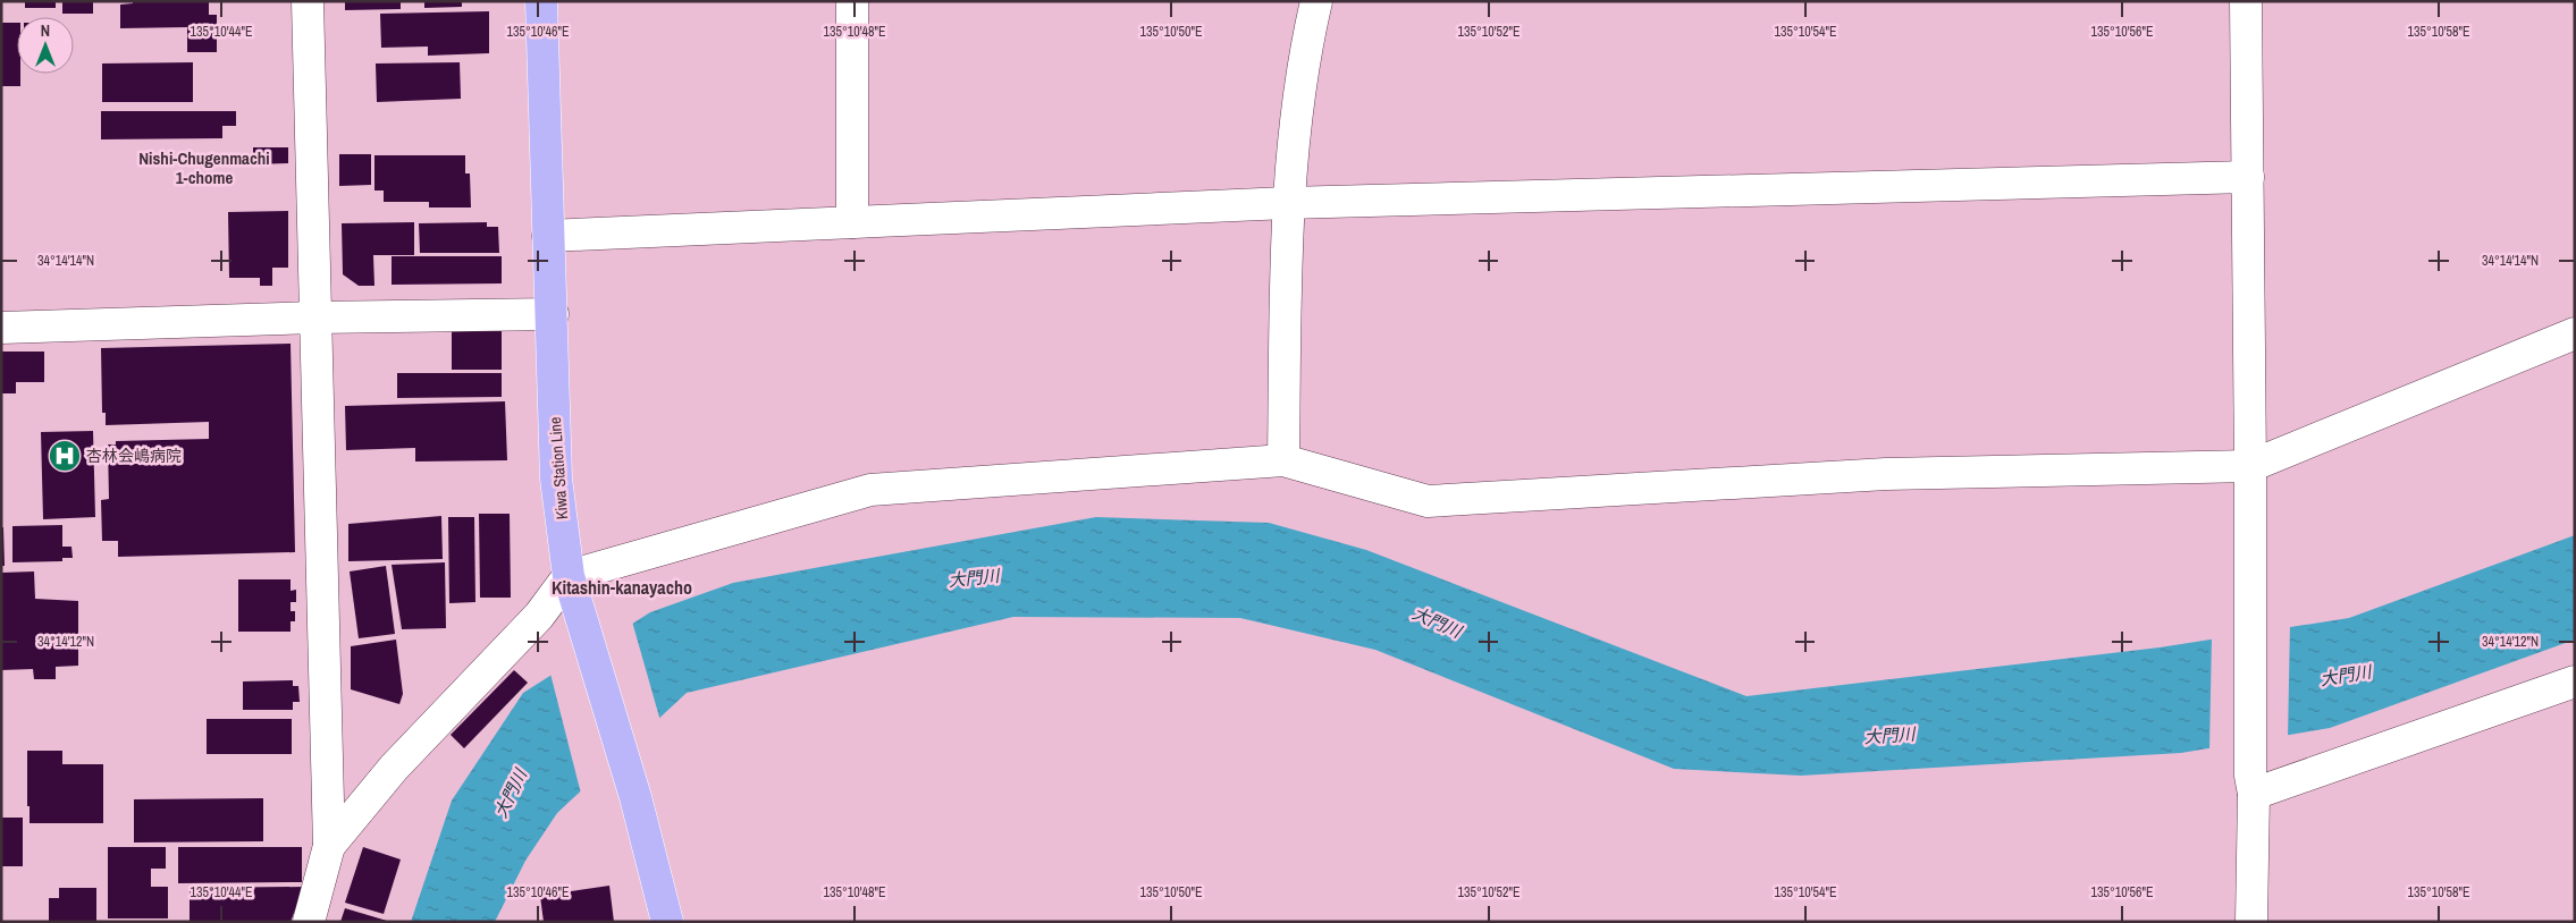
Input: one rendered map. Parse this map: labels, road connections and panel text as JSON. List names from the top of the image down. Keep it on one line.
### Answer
{"streets":{"main road":["Kiwa Station Line"]},"districts":["Nishi-Chugenmachi 1-chome","Kitashin-kanayacho"],"water":["大門川"],"places":{"hospital":["杏林会嶋病院"]},"north":"top","coordinates":["135°10'44\"E","135°10'46\"E","135°10'48\"E","135°10'50\"E","135°10'52\"E","135°10'54\"E","135°10'56\"E","135°10'58\"E","34°14'14\"N","34°14'12\"N"]}
